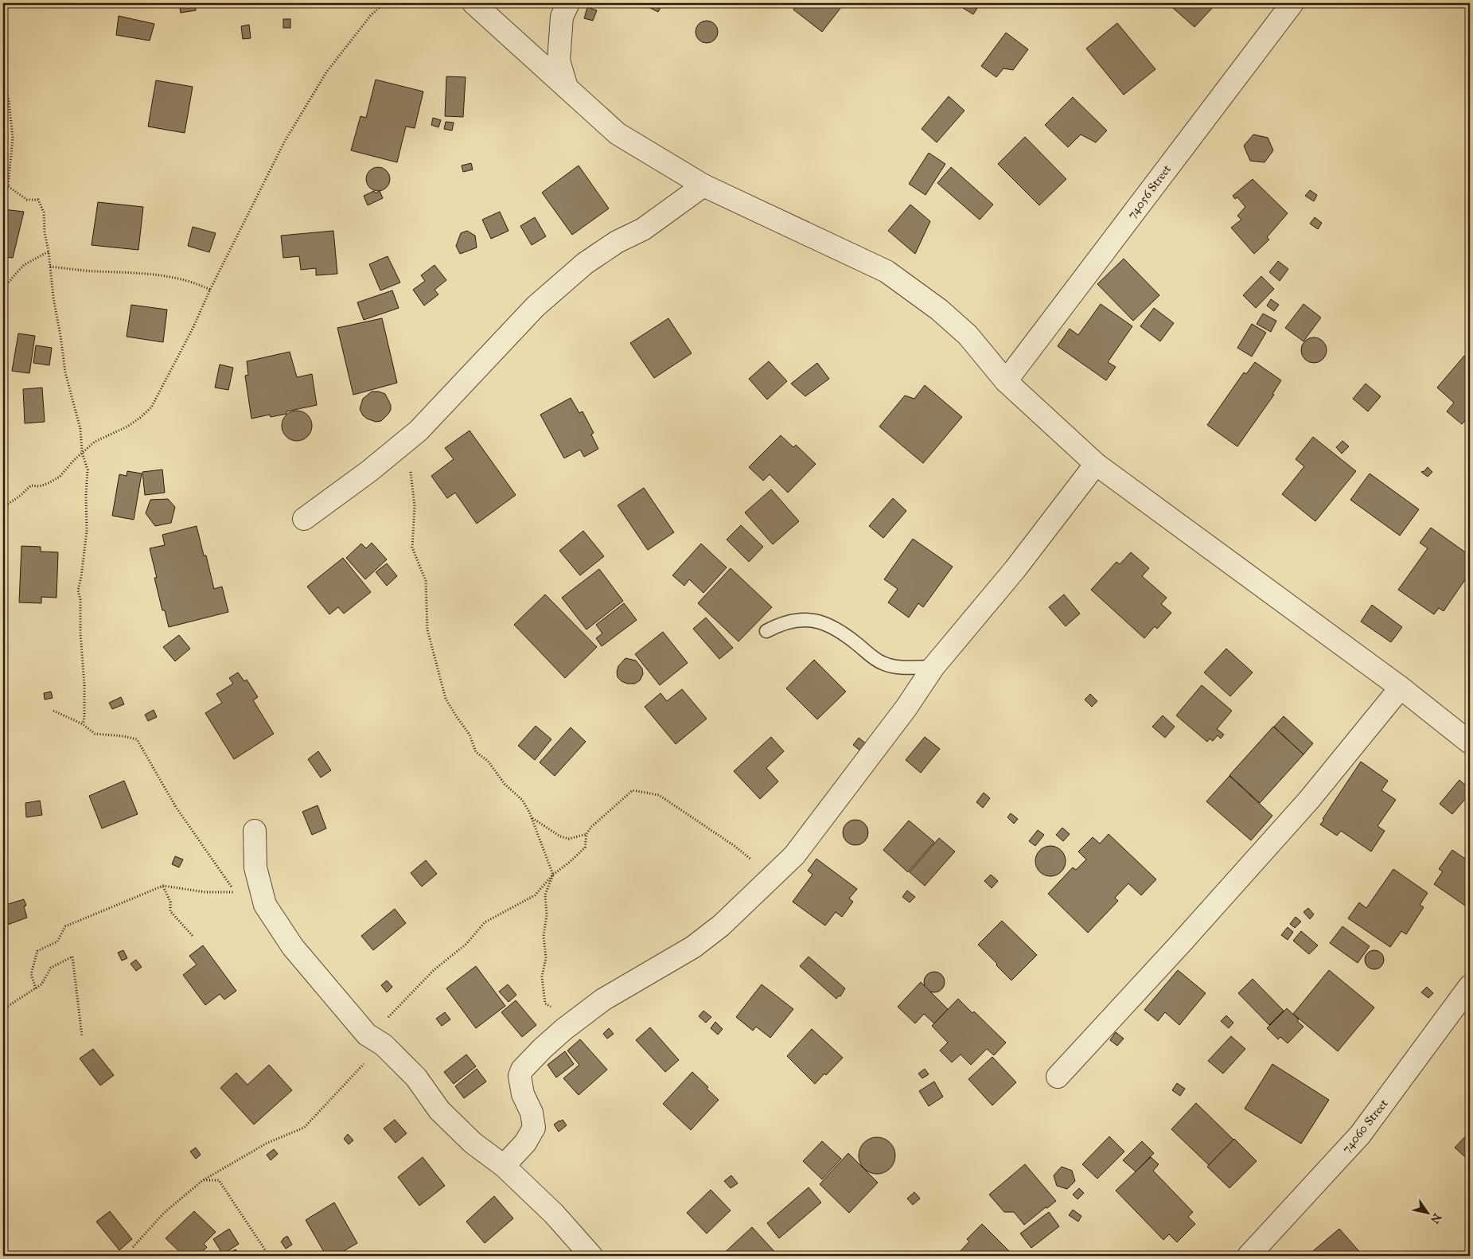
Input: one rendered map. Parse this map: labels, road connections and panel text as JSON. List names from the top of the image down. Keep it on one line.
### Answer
{"streets":{"street":["74056 Street","74060 Street"]},"north":"bottom right"}
